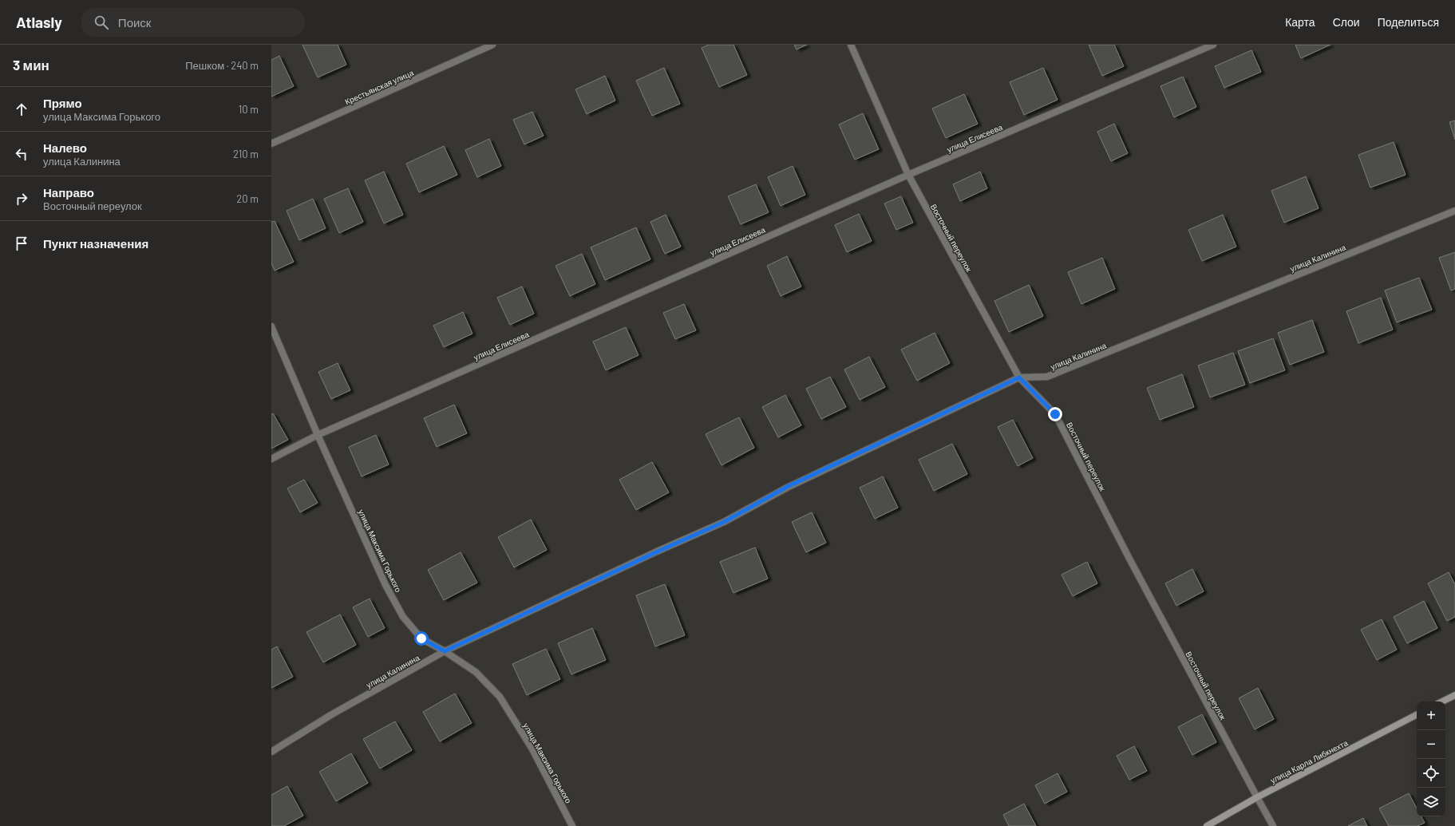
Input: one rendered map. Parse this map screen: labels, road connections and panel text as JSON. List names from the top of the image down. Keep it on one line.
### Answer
{"streets":{"main road":["улица Карла Либкнехта"],"street":["Крестьянская улица","улица Елисеева","Восточный переулок","улица Калинина","улица Максима Горького"]},"crossings":[["улица Елисеева","Восточный переулок"],["улица Елисеева","улица Максима Горького"],["Восточный переулок","улица Калинина"],["Восточный переулок","улица Карла Либкнехта"],["улица Калинина","улица Максима Горького"]],"page":{"header":"Atlasly","search":"Поиск","nav":["Карта","Слои","Поделиться"],"heading":["3 мин","Пешком · 240 m"],"list":[["Прямо","улица Максима Горького","10 m"],["Налево","улица Калинина","210 m"],["Направо","Восточный переулок","20 m"],"Пункт назначения"],"map_buttons":["+","−"]}}
